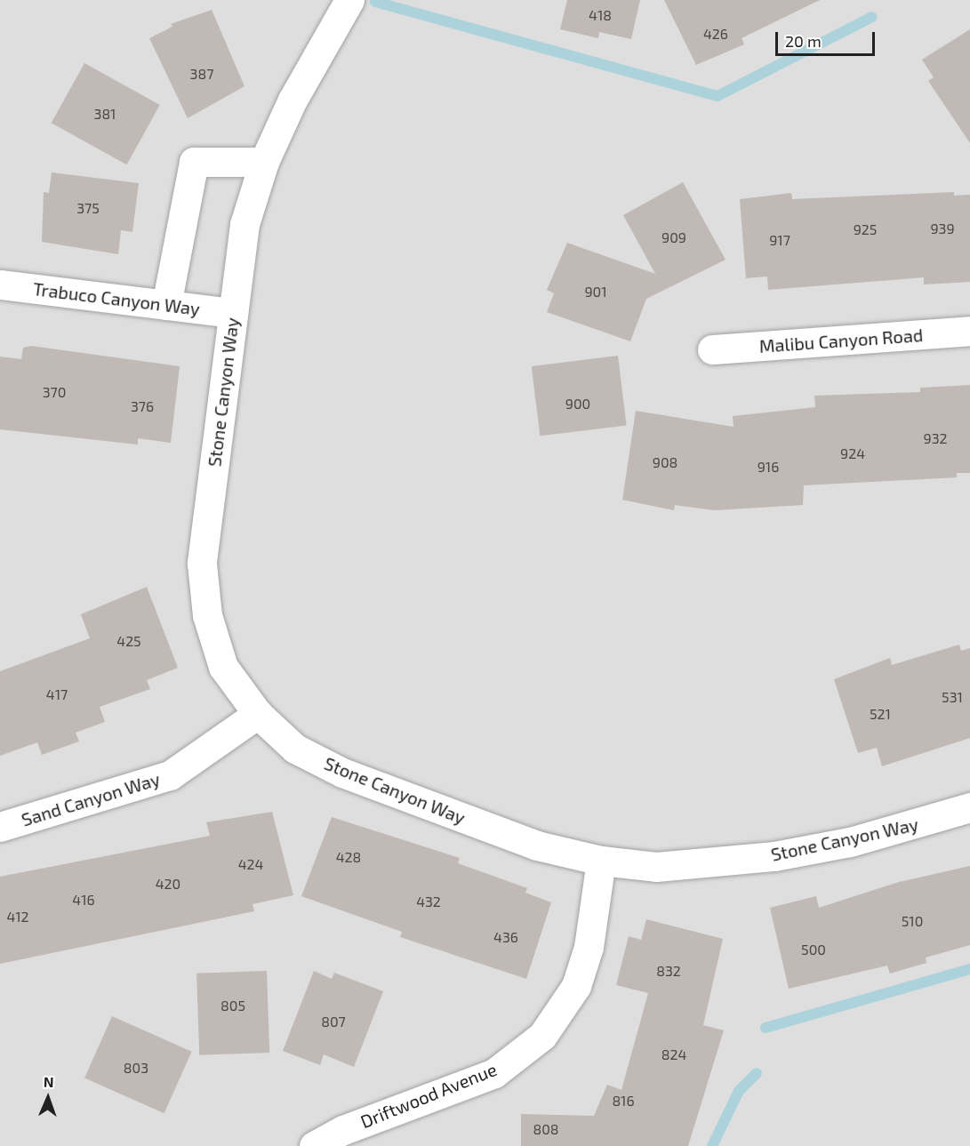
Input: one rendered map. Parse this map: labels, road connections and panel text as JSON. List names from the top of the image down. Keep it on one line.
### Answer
{"streets":{"street":["Trabuco Canyon Way","Malibu Canyon Road","Stone Canyon Way","Sand Canyon Way","Driftwood Avenue"]},"crossings":[["Trabuco Canyon Way","Stone Canyon Way"],["Stone Canyon Way","Sand Canyon Way"],["Stone Canyon Way","Driftwood Avenue"]],"house_numbers":["418","426","387","381","375","939","925","909","917","901","370","900","376","932","924","908","916","425","417","531","521","428","424","420","416","432","412","510","436","500","832","805","807","824","803","816","808"],"scale_bar":"20 m","north":"top"}
